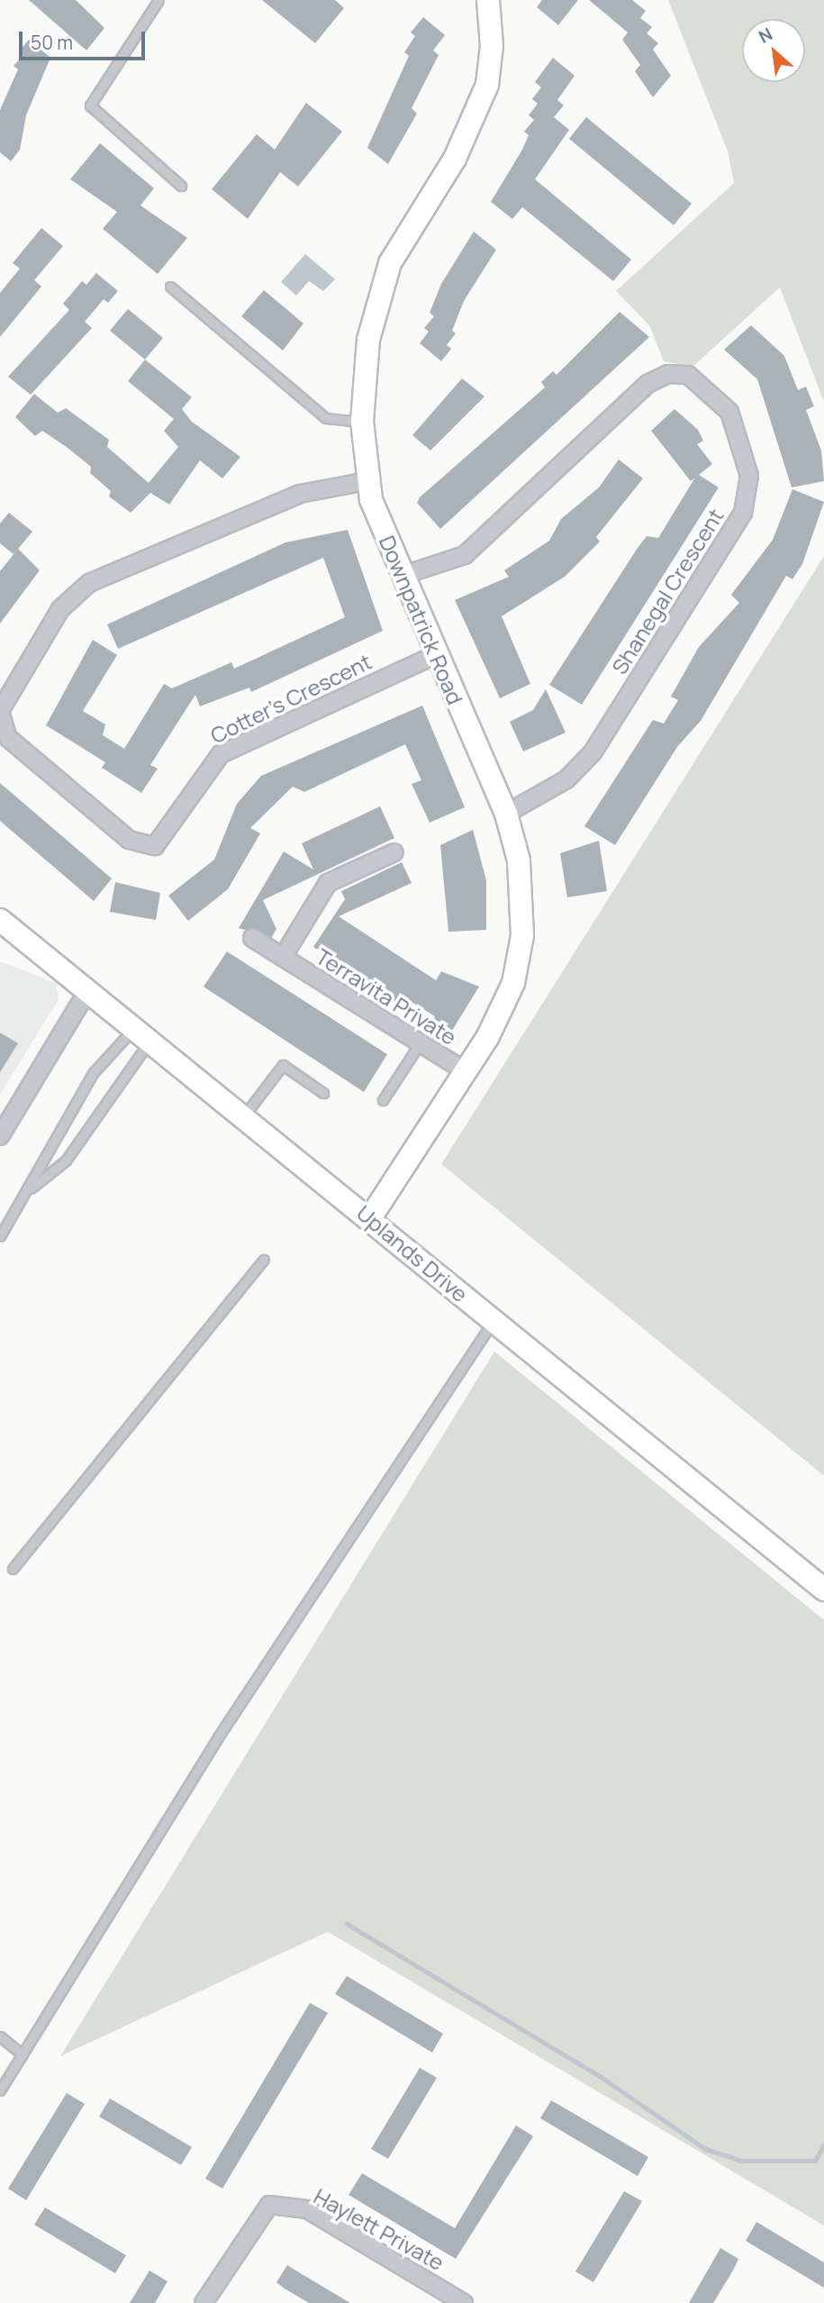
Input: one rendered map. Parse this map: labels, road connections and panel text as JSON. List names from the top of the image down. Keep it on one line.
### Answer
{"streets":{"street":["Shanegal Crescent","Downpatrick Road","Cotter's Crescent","Terravita Private","Uplands Drive","Haylett Private"]},"crossings":[["Shanegal Crescent","Downpatrick Road"],["Downpatrick Road","Cotter's Crescent"],["Downpatrick Road","Terravita Private"],["Downpatrick Road","Uplands Drive"]],"scale_bar":"50 m","north":"top left"}
